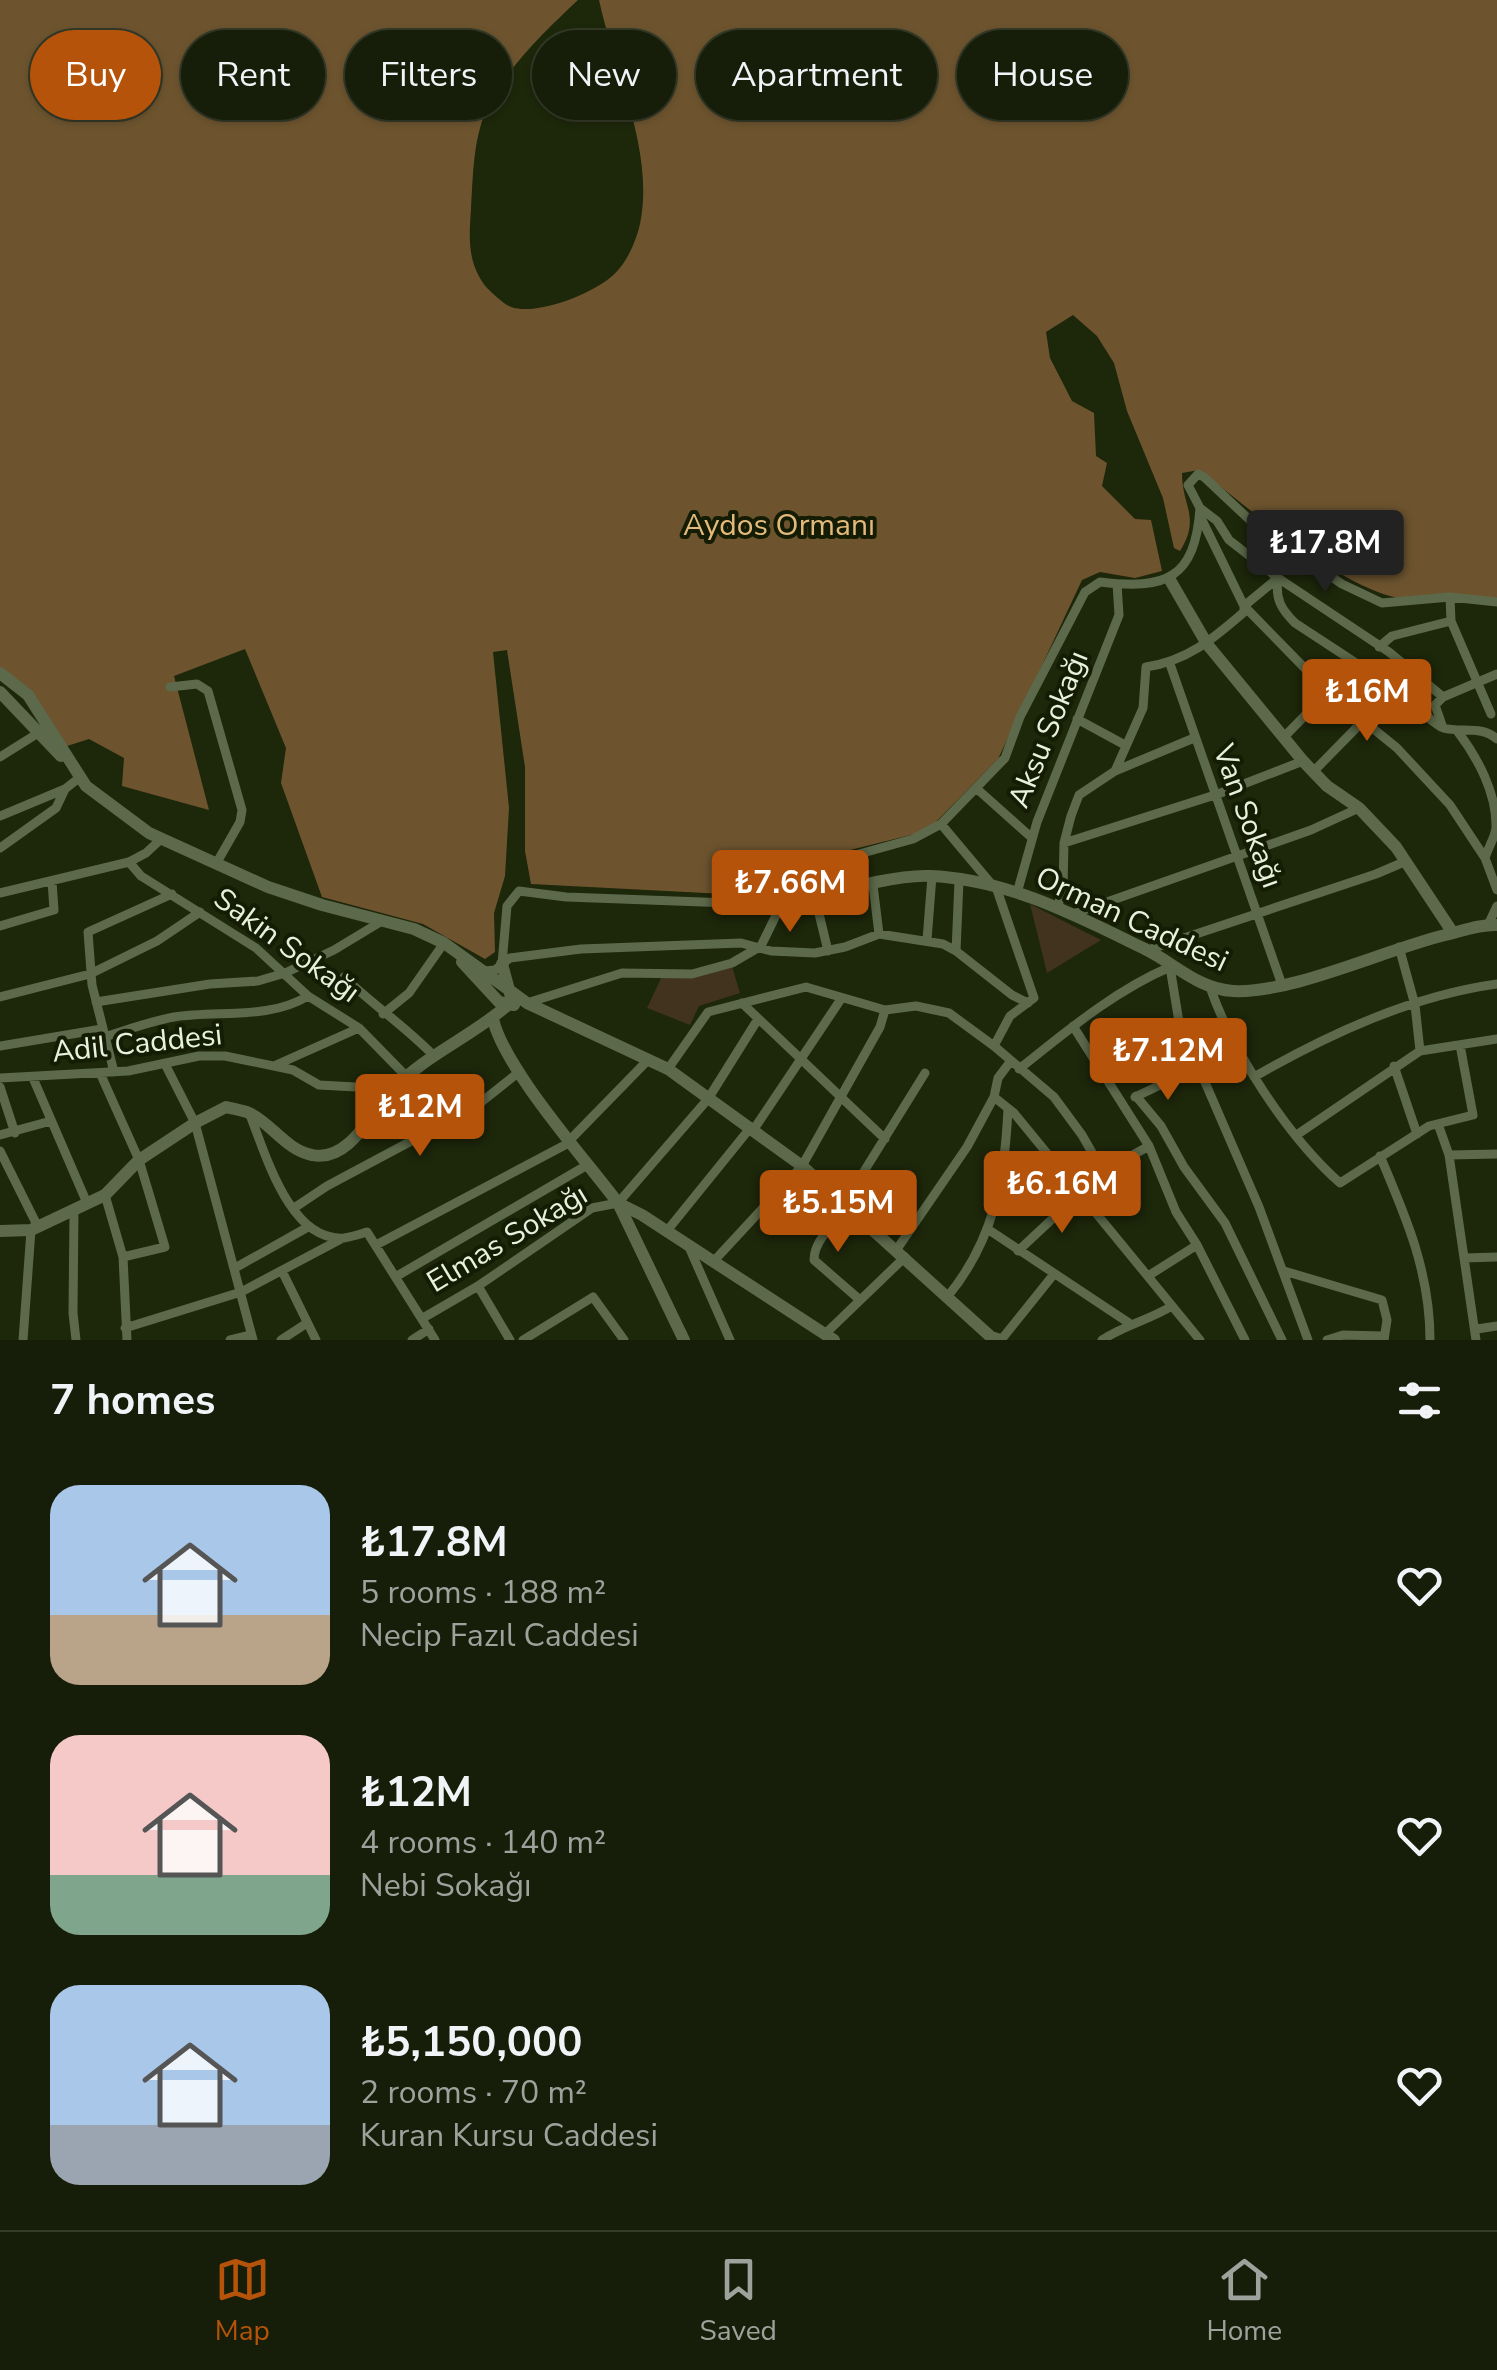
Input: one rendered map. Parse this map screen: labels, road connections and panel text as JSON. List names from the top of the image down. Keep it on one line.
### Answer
{"streets":{"street":["Aksu Sokağı","Van Sokağı","Orman Caddesi","Sakin Sokağı","Adil Caddesi","Elmas Sokağı"]},"crossings":[["Aksu Sokağı","Orman Caddesi"],["Van Sokağı","Orman Caddesi"]],"parks":["Aydos Ormanı"],"page":{"chip":["Buy","Rent","Filters","New","Apartment","House"],"price":["₺17.8M","₺16M","₺7.66M","₺7.12M","₺12M","₺6.16M","₺5.15M"],"heading":"7 homes","list":[{"name":"₺17.8M","note":"5 rooms · 188 m² · Necip Fazıl Caddesi"},{"name":"₺12M","note":"4 rooms · 140 m² · Nebi Sokağı"},{"name":"₺5,150,000","note":"2 rooms · 70 m² · Kuran Kursu Caddesi"}],"tabs":["Map","Saved","Home"]}}
